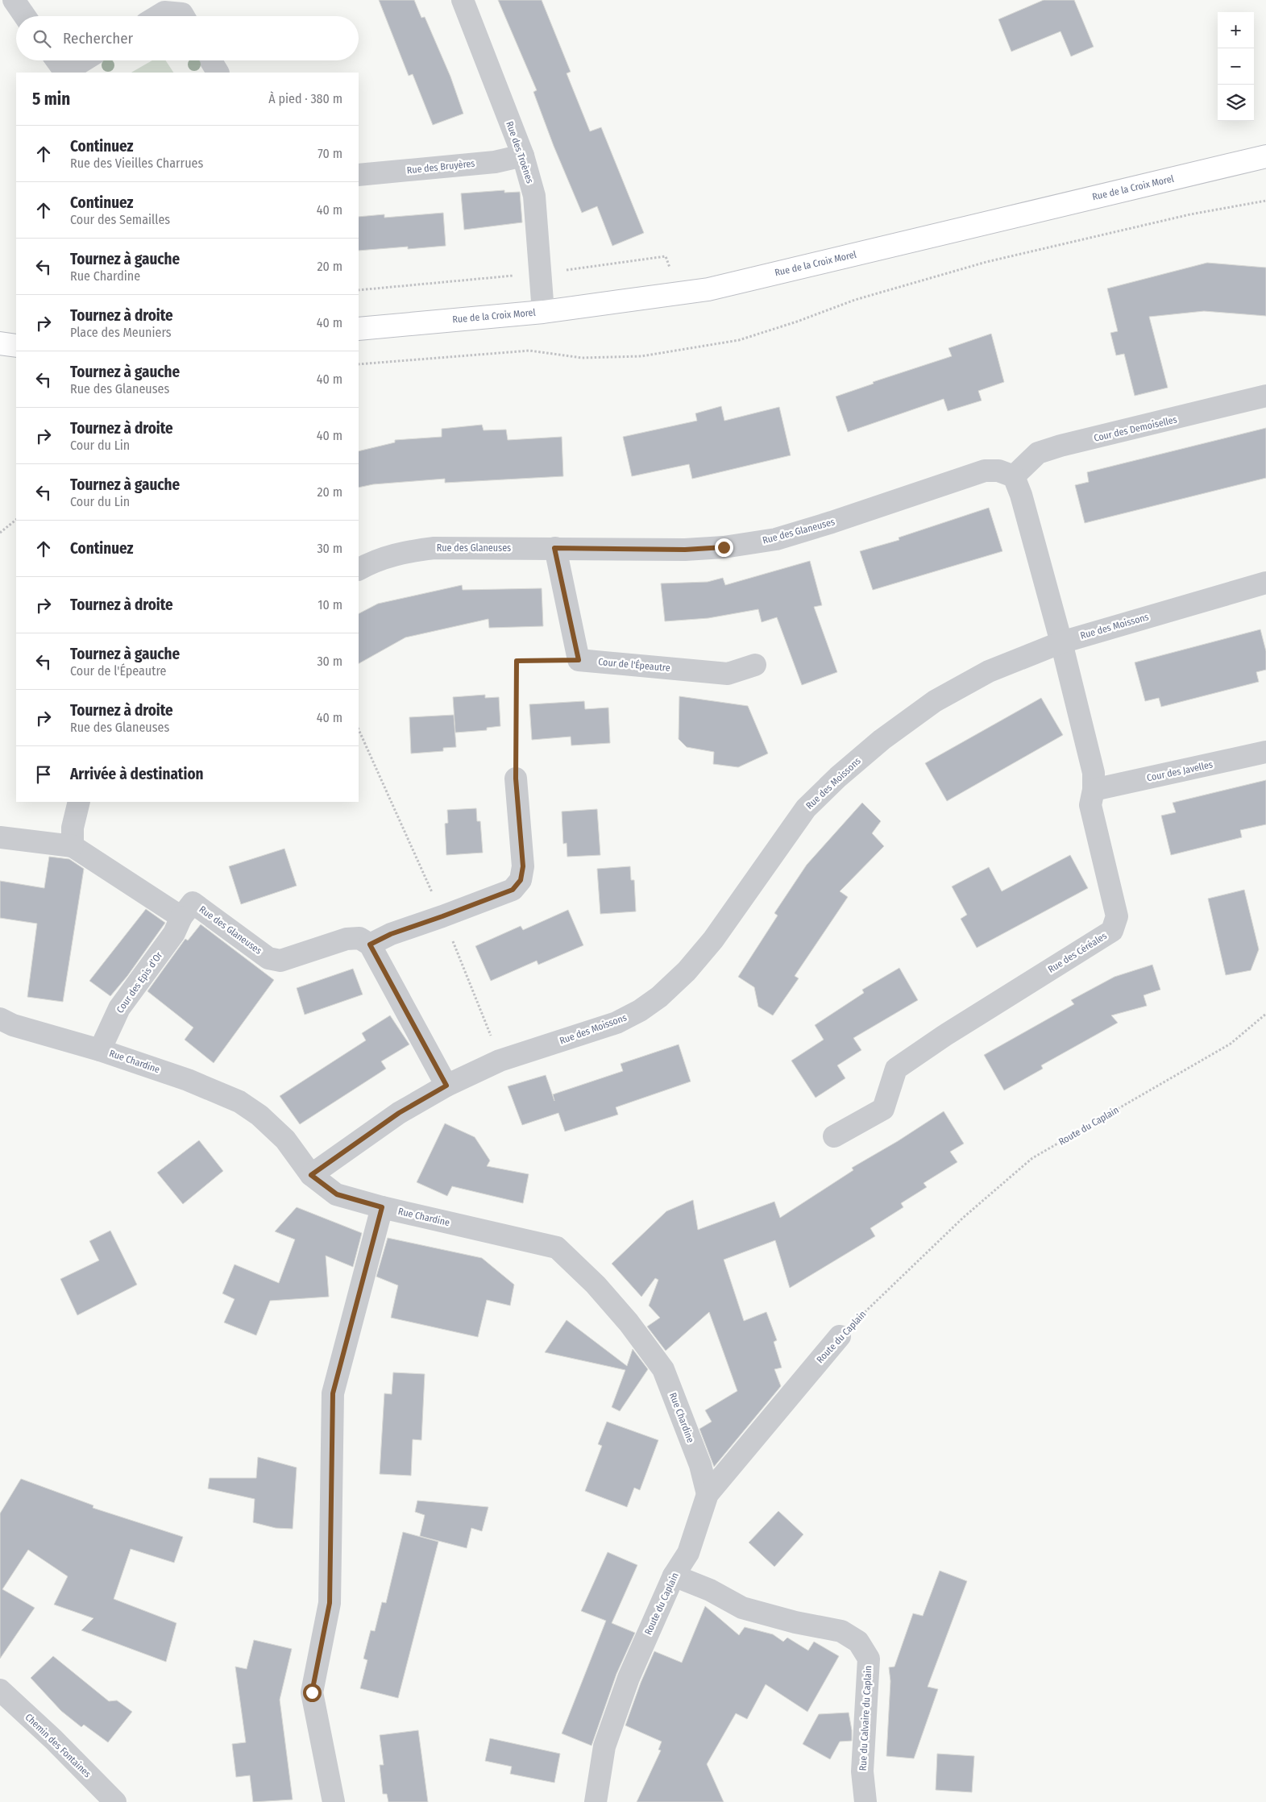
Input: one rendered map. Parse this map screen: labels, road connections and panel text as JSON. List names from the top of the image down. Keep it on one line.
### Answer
{"streets":{"main road":["Rue de la Croix Morel"],"street":["Rue des Troènes","Rue des Bruyères","Cour des Demoiselles","Rue des Glaneuses","Rue des Moissons","Cour de l'Épeautre","Cour des Javelles","Rue des Céréales","Cour des Epis d’Or","Rue Chardine","Route du Caplain","Rue du Calvaire du Caplain","Chemin des Fontaines"]},"crossings":[["Rue des Troènes","Rue des Bruyères"],["Rue des Troènes","Rue de la Croix Morel"],["Cour des Demoiselles","Rue des Glaneuses"],["Rue des Glaneuses","Cour des Epis d’Or"],["Rue des Moissons","Rue des Céréales"],["Rue des Moissons","Rue Chardine"],["Cour des Javelles","Rue des Céréales"],["Cour des Epis d’Or","Rue Chardine"],["Rue Chardine","Route du Caplain"],["Route du Caplain","Rue du Calvaire du Caplain"]],"page":{"map_buttons":["+","−"],"search":"Rechercher","heading":["5 min","À pied · 380 m"],"list":[["Continuez","Rue des Vieilles Charrues","70 m"],["Continuez","Cour des Semailles","40 m"],["Tournez à gauche","Rue Chardine","20 m"],["Tournez à droite","Place des Meuniers","40 m"],["Tournez à gauche","Rue des Glaneuses","40 m"],["Tournez à droite","Cour du Lin","40 m"],["Tournez à gauche","Cour du Lin","20 m"],["Continuez","30 m"],["Tournez à droite","10 m"],["Tournez à gauche","Cour de l'Épeautre","30 m"],["Tournez à droite","Rue des Glaneuses","40 m"],"Arrivée à destination"]}}
